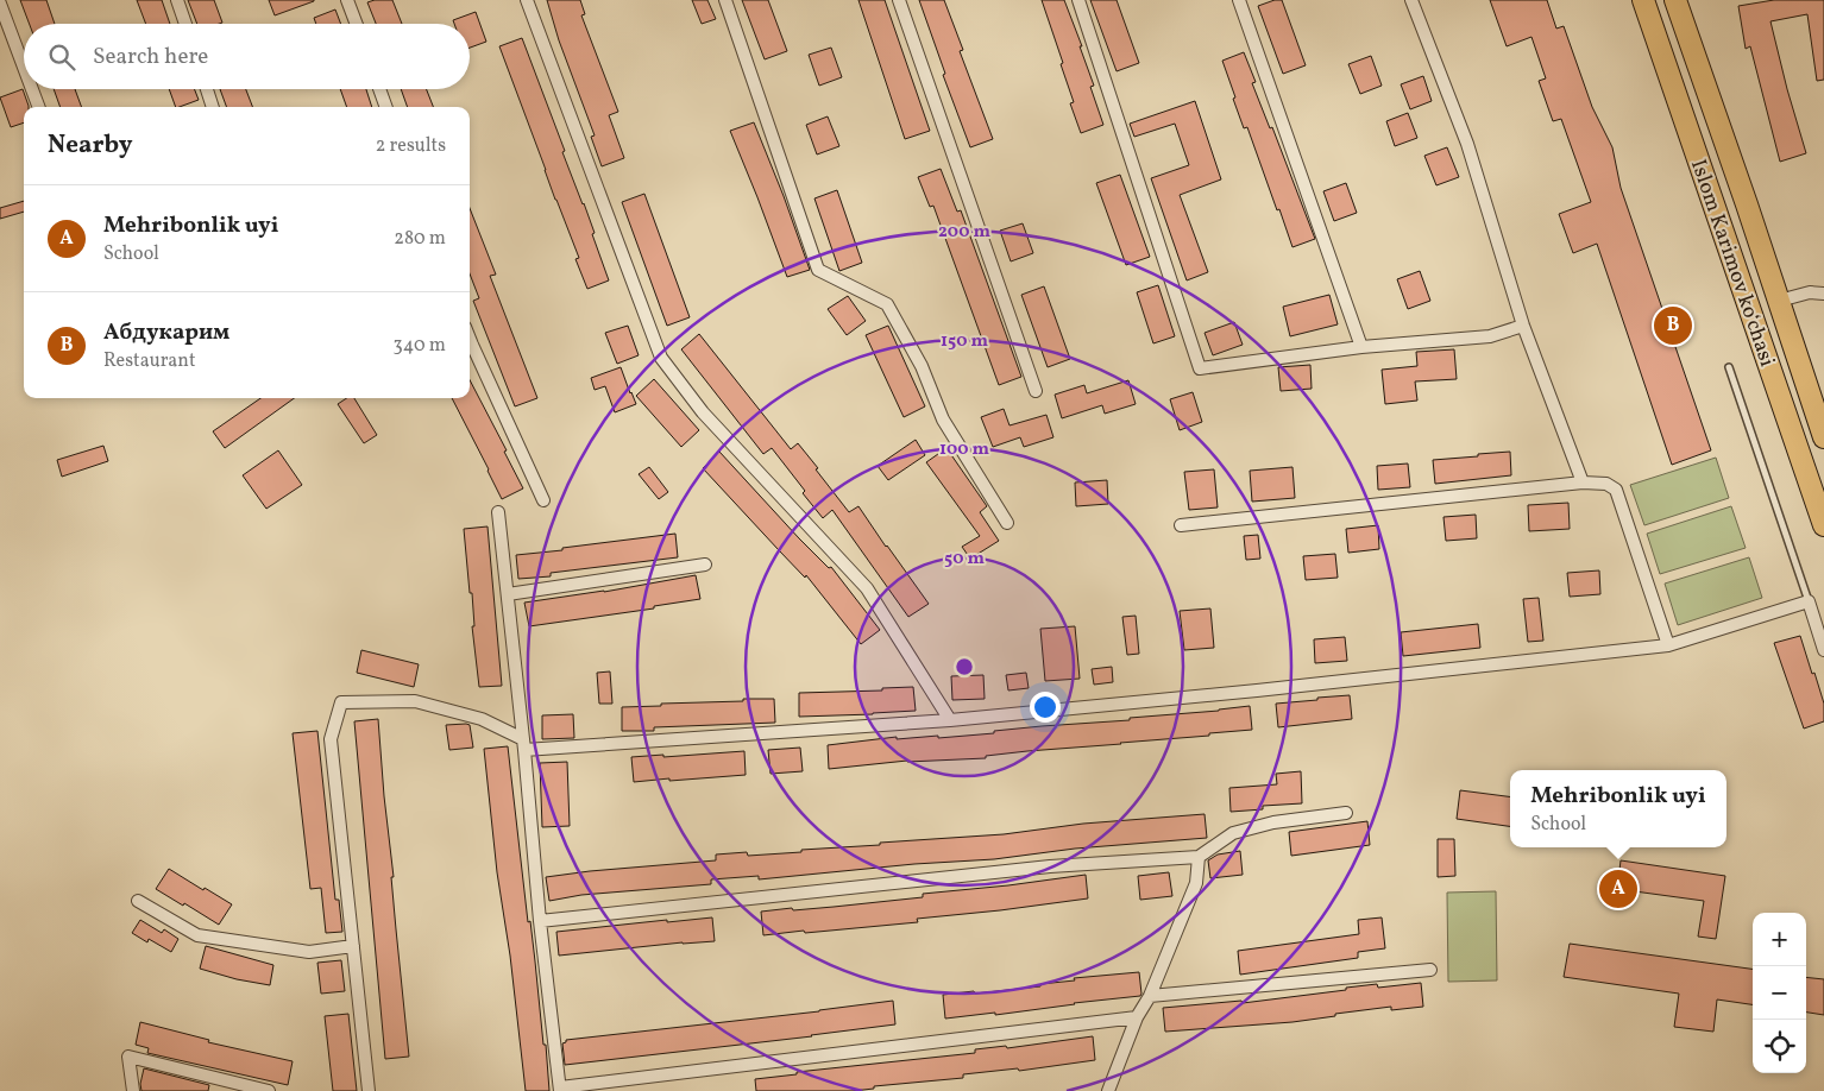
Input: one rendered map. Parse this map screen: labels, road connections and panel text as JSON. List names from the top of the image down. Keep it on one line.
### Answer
{"streets":{"highway":["Islom Karimov ko‘chasi"]},"page":{"search":"Search here","heading":["Nearby","2 results"],"list":[{"mark":"A","name":"Mehribonlik uyi","note":"School","value":"280 m"},{"mark":"B","name":"Абдукарим","note":"Restaurant","value":"340 m"}],"pins":["B","A"],"popup":["Mehribonlik uyi","School"],"map_buttons":["+","−"]},"rings":["200 m","150 m","100 m","50 m"]}
